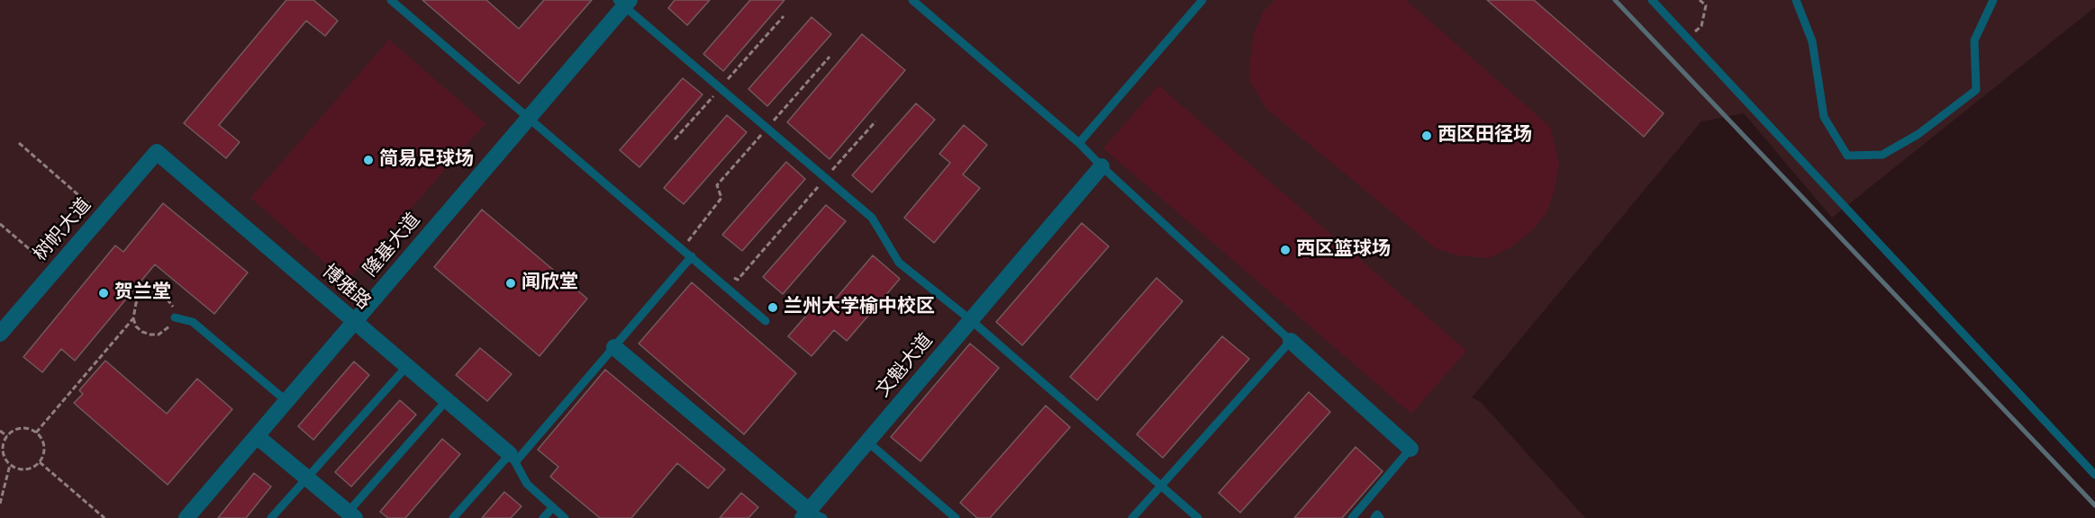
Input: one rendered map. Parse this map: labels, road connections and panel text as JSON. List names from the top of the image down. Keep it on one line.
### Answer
{"streets":{"street":["树帜大道","隆基大道","博雅路","文魁大道"]},"crossings":[["树帜大道","博雅路"],["隆基大道","博雅路"]],"places":["西区田径场","简易足球场","西区篮球场","闻欣堂","贺兰堂","兰州大学榆中校区"]}
